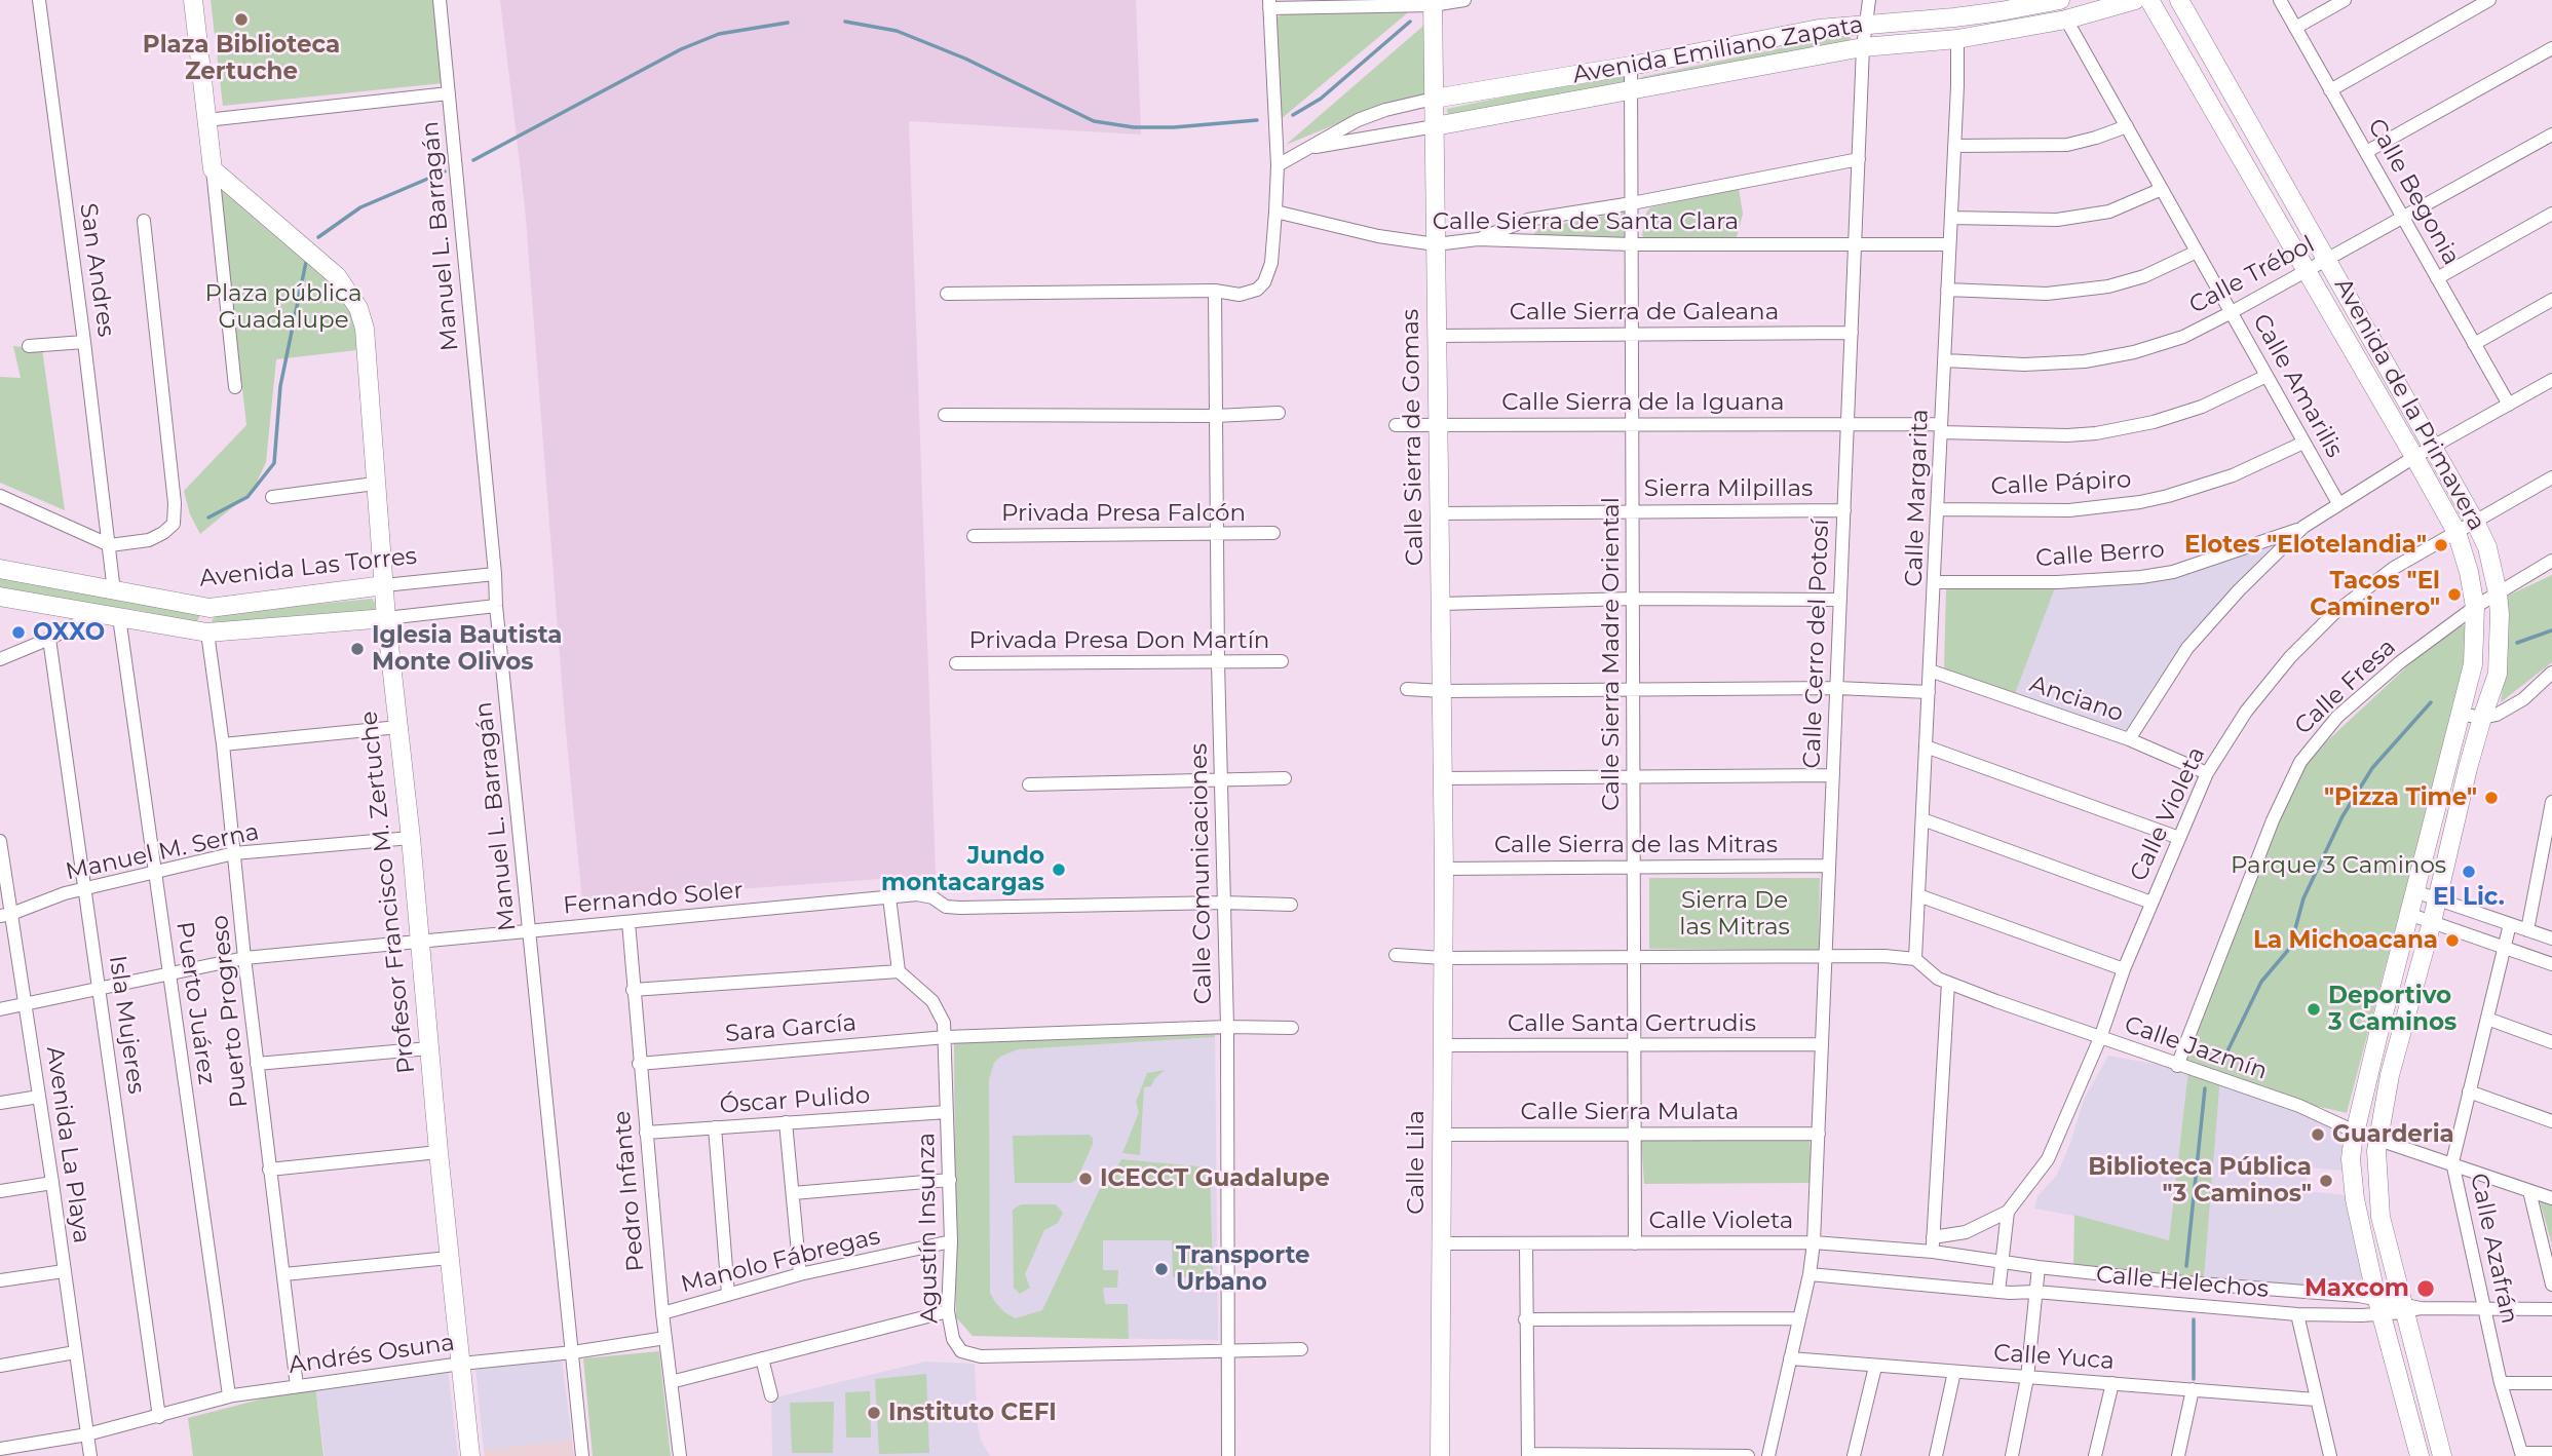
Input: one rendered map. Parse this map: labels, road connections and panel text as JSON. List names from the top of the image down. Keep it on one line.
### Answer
{"streets":{"street":["Avenida Emiliano Zapata","Calle Begonia","Calle Sierra de Santa Clara","Manuel L. Barragán","San Andres","Calle Trébol","Calle Sierra de Galeana","Calle Amarilis","Calle Sierra de la Iguana","Avenida de la Primavera","Calle Sierra de Gomas","Calle Pápiro","Sierra Milpillas","Calle Margarita","Privada Presa Falcón","Calle Berro","Avenida Las Torres","Privada Presa Don Martín","Calle Cerro del Potosí","Calle Sierra Madre Oriental","Calle Fresa","Anciano","Calle Violeta","Calle Sierra de las Mitras","Manuel M. Serna","Calle Comunicaciones","Profesor Francisco M. Zertuche","Fernando Soler","Puerto Juárez","Puerto Progreso","Calle Santa Gertrudis","Isla Mujeres","Sara García","Calle Jazmín","Óscar Pulido","Calle Sierra Mulata","Avenida La Playa","Calle Lila","Pedro Infante","Agustín Insunza","Calle Azafrán","Manolo Fábregas","Calle Helechos","Andrés Osuna","Calle Yuca"]},"crossings":[["Avenida Emiliano Zapata","Calle Amarilis"],["Avenida Emiliano Zapata","Calle Sierra de Gomas"],["Avenida Emiliano Zapata","Calle Margarita"],["Avenida Emiliano Zapata","Calle Cerro del Potosí"],["Avenida Emiliano Zapata","Calle Sierra Madre Oriental"],["Calle Begonia","Calle Trébol"],["Calle Sierra de Santa Clara","Calle Sierra de Gomas"],["Calle Sierra de Santa Clara","Calle Margarita"],["Calle Sierra de Santa Clara","Calle Cerro del Potosí"],["Calle Sierra de Santa Clara","Calle Sierra Madre Oriental"],["Manuel L. Barragán","Avenida Las Torres"],["Manuel L. Barragán","Fernando Soler"],["Manuel L. Barragán","Andrés Osuna"],["San Andres","Avenida Las Torres"],["Calle Trébol","Calle Amarilis"],["Calle Trébol","Avenida de la Primavera"],["Calle Trébol","Calle Margarita"],["Calle Sierra de Galeana","Calle Sierra de Gomas"],["Calle Sierra de Galeana","Calle Cerro del Potosí"],["Calle Sierra de Galeana","Calle Sierra Madre Oriental"],["Calle Amarilis","Calle Sierra de la Iguana"],["Calle Amarilis","Calle Pápiro"],["Calle Sierra de la Iguana","Calle Sierra de Gomas"],["Calle Sierra de la Iguana","Calle Margarita"],["Calle Sierra de la Iguana","Calle Cerro del Potosí"],["Calle Sierra de la Iguana","Calle Sierra Madre Oriental"],["Avenida de la Primavera","Calle Fresa"],["Avenida de la Primavera","Calle Violeta"],["Avenida de la Primavera","Calle Jazmín"],["Avenida de la Primavera","Calle Helechos"],["Calle Sierra de Gomas","Sierra Milpillas"],["Calle Sierra de Gomas","Calle Sierra de las Mitras"],["Calle Sierra de Gomas","Calle Lila"],["Calle Pápiro","Calle Margarita"],["Sierra Milpillas","Calle Cerro del Potosí"],["Sierra Milpillas","Calle Sierra Madre Oriental"],["Calle Margarita","Calle Berro"],["Calle Margarita","Anciano"],["Calle Margarita","Calle Jazmín"],["Privada Presa Falcón","Calle Comunicaciones"],["Avenida Las Torres","Profesor Francisco M. Zertuche"],["Privada Presa Don Martín","Calle Comunicaciones"],["Calle Cerro del Potosí","Calle Violeta"],["Calle Cerro del Potosí","Calle Sierra de las Mitras"],["Calle Cerro del Potosí","Calle Santa Gertrudis"],["Calle Cerro del Potosí","Calle Sierra Mulata"],["Calle Cerro del Potosí","Calle Helechos"],["Calle Cerro del Potosí","Calle Yuca"],["Calle Sierra Madre Oriental","Calle Violeta"],["Calle Sierra Madre Oriental","Calle Sierra de las Mitras"],["Calle Sierra Madre Oriental","Calle Santa Gertrudis"],["Calle Sierra Madre Oriental","Calle Sierra Mulata"],["Calle Fresa","Calle Jazmín"],["Anciano","Calle Violeta"],["Calle Violeta","Calle Jazmín"],["Calle Violeta","Calle Lila"],["Calle Violeta","Calle Helechos"],["Calle Sierra de las Mitras","Calle Lila"],["Manuel M. Serna","Profesor Francisco M. Zertuche"],["Manuel M. Serna","Puerto Juárez"],["Manuel M. Serna","Puerto Progreso"],["Manuel M. Serna","Isla Mujeres"],["Manuel M. Serna","Avenida La Playa"],["Calle Comunicaciones","Fernando Soler"],["Calle Comunicaciones","Sara García"],["Calle Comunicaciones","Agustín Insunza"],["Profesor Francisco M. Zertuche","Fernando Soler"],["Profesor Francisco M. Zertuche","Andrés Osuna"],["Fernando Soler","Puerto Juárez"],["Fernando Soler","Puerto Progreso"],["Fernando Soler","Isla Mujeres"],["Fernando Soler","Avenida La Playa"],["Fernando Soler","Pedro Infante"],["Puerto Juárez","Andrés Osuna"],["Puerto Progreso","Andrés Osuna"],["Calle Santa Gertrudis","Calle Lila"],["Isla Mujeres","Andrés Osuna"],["Sara García","Pedro Infante"],["Sara García","Agustín Insunza"],["Calle Jazmín","Calle Azafrán"],["Óscar Pulido","Pedro Infante"],["Óscar Pulido","Agustín Insunza"],["Calle Sierra Mulata","Calle Lila"],["Avenida La Playa","Andrés Osuna"],["Pedro Infante","Manolo Fábregas"],["Pedro Infante","Andrés Osuna"],["Agustín Insunza","Manolo Fábregas"]],"parks":["Plaza pública Guadalupe","Parque 3 Caminos","Sierra De las Mitras"],"places":["Plaza Biblioteca Zertuche","Elotes \"Elotelandia\"","Tacos \"El Caminero\"","OXXO","Iglesia Bautista Monte Olivos","\"Pizza Time\"","Jundo montacargas","El Lic.","La Michoacana","Deportivo 3 Caminos","Guarderia","ICECCT Guadalupe","Biblioteca Pública \"3 Caminos\"","Transporte Urbano","Maxcom","Instituto CEFI"]}
